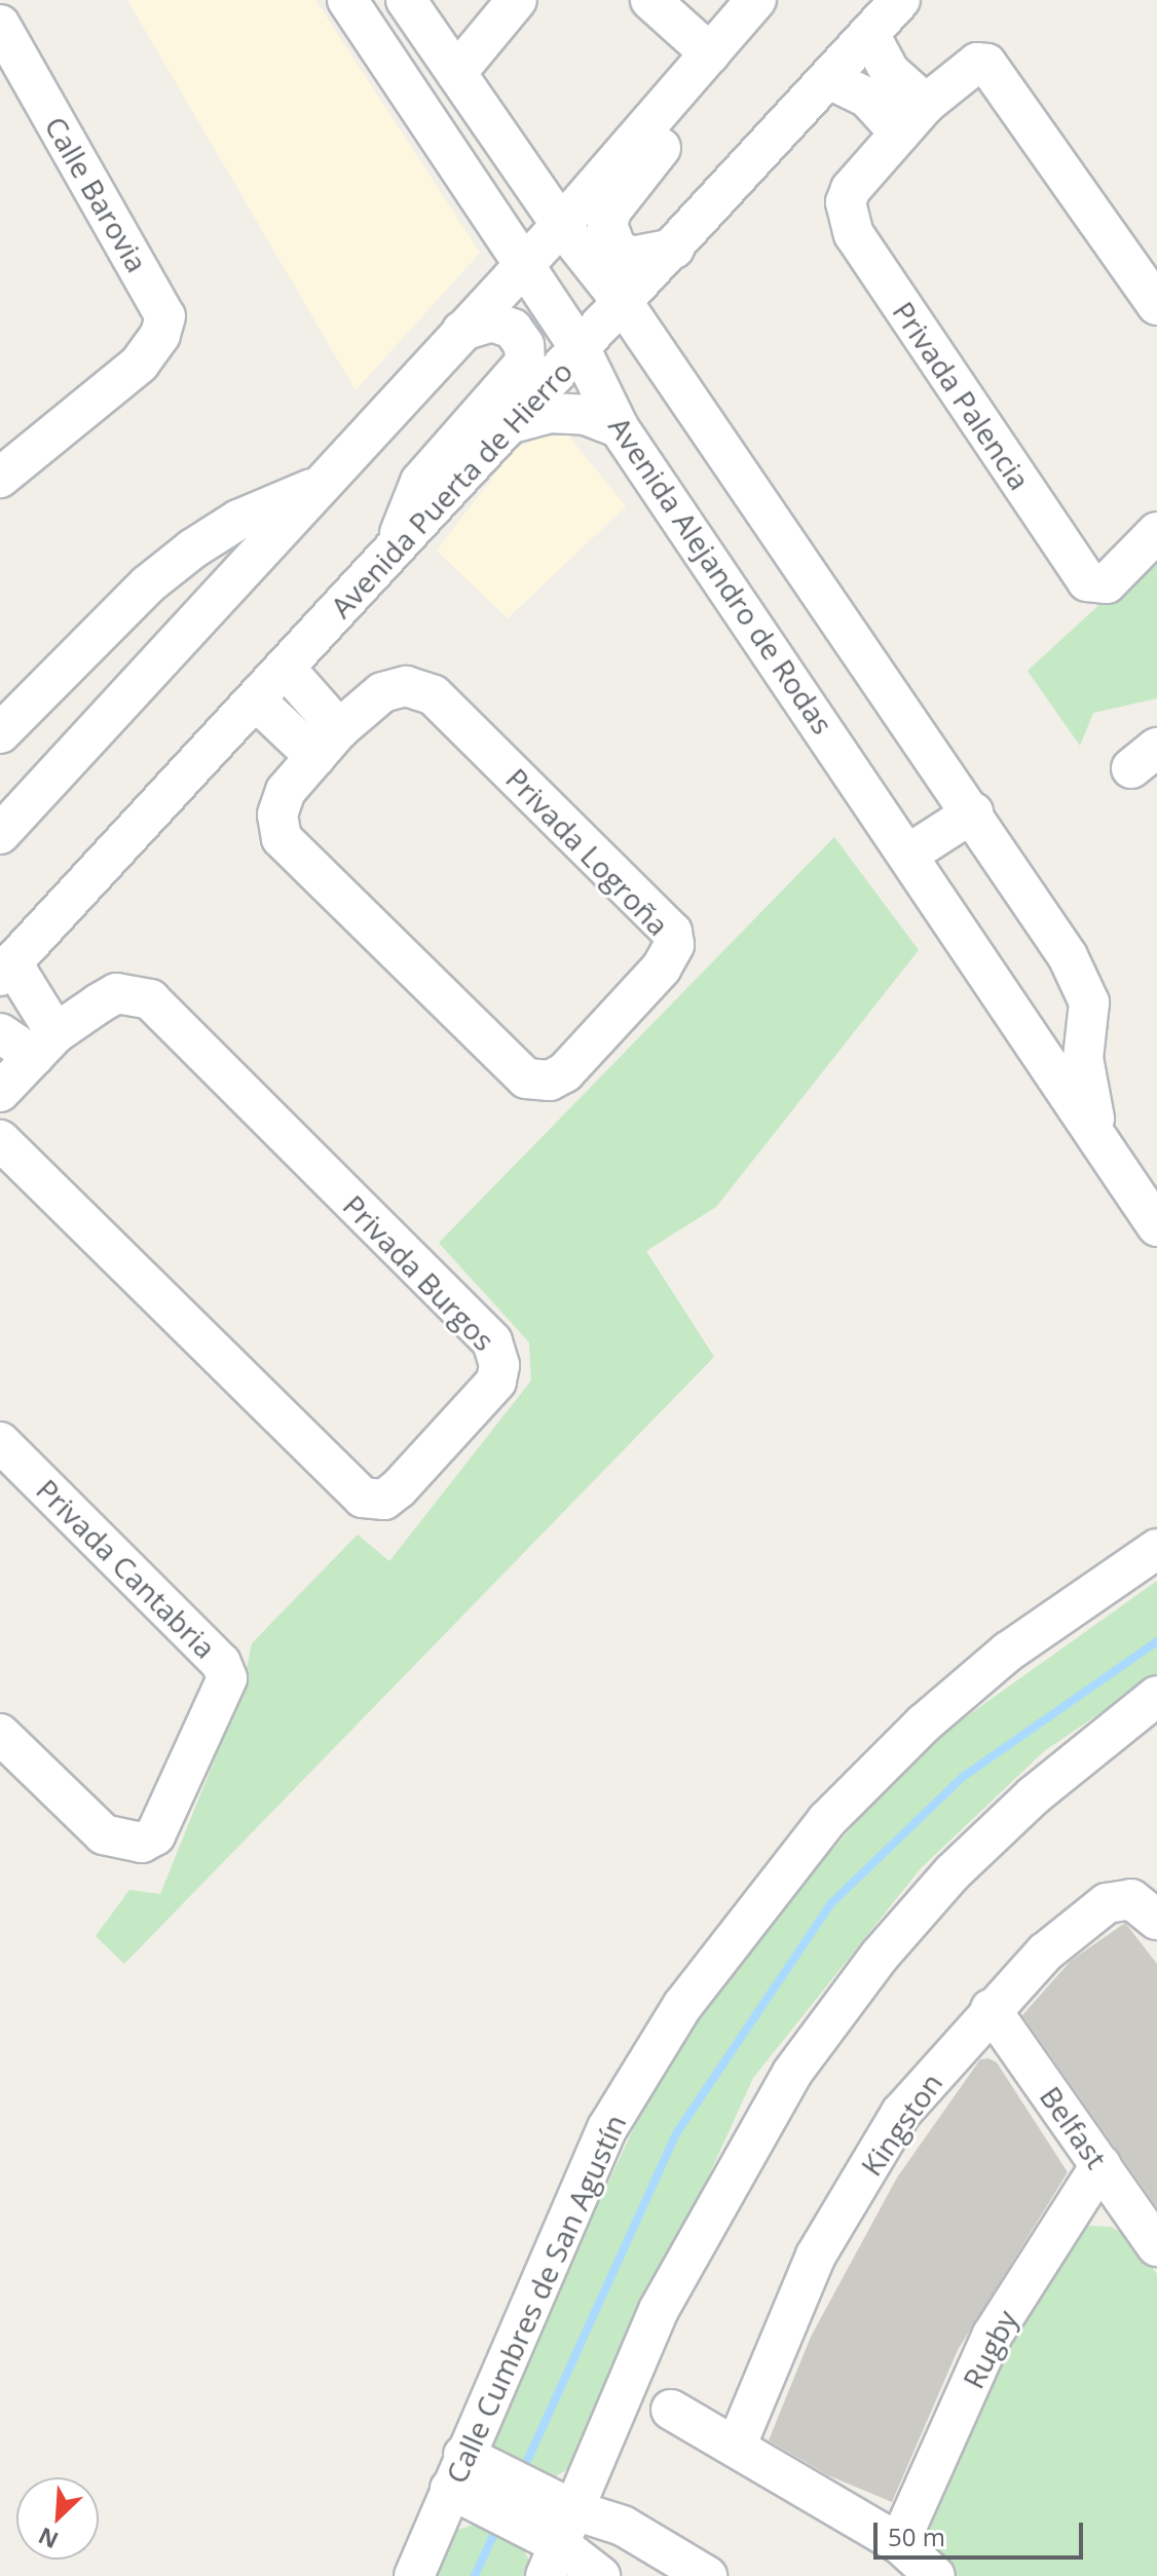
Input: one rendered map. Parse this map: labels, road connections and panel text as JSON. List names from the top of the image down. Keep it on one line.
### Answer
{"streets":{"street":["Calle Barovia","Privada Palencia","Avenida Puerta de Hierro","Avenida Alejandro de Rodas","Privada Logroña","Privada Burgos","Privada Cantabria","Kingston","Belfast","Calle Cumbres de San Agustín","Rugby"]},"crossings":[["Avenida Puerta de Hierro","Avenida Alejandro de Rodas"],["Kingston","Belfast"],["Belfast","Rugby"]],"scale_bar":"50 m","north":"bottom left"}
